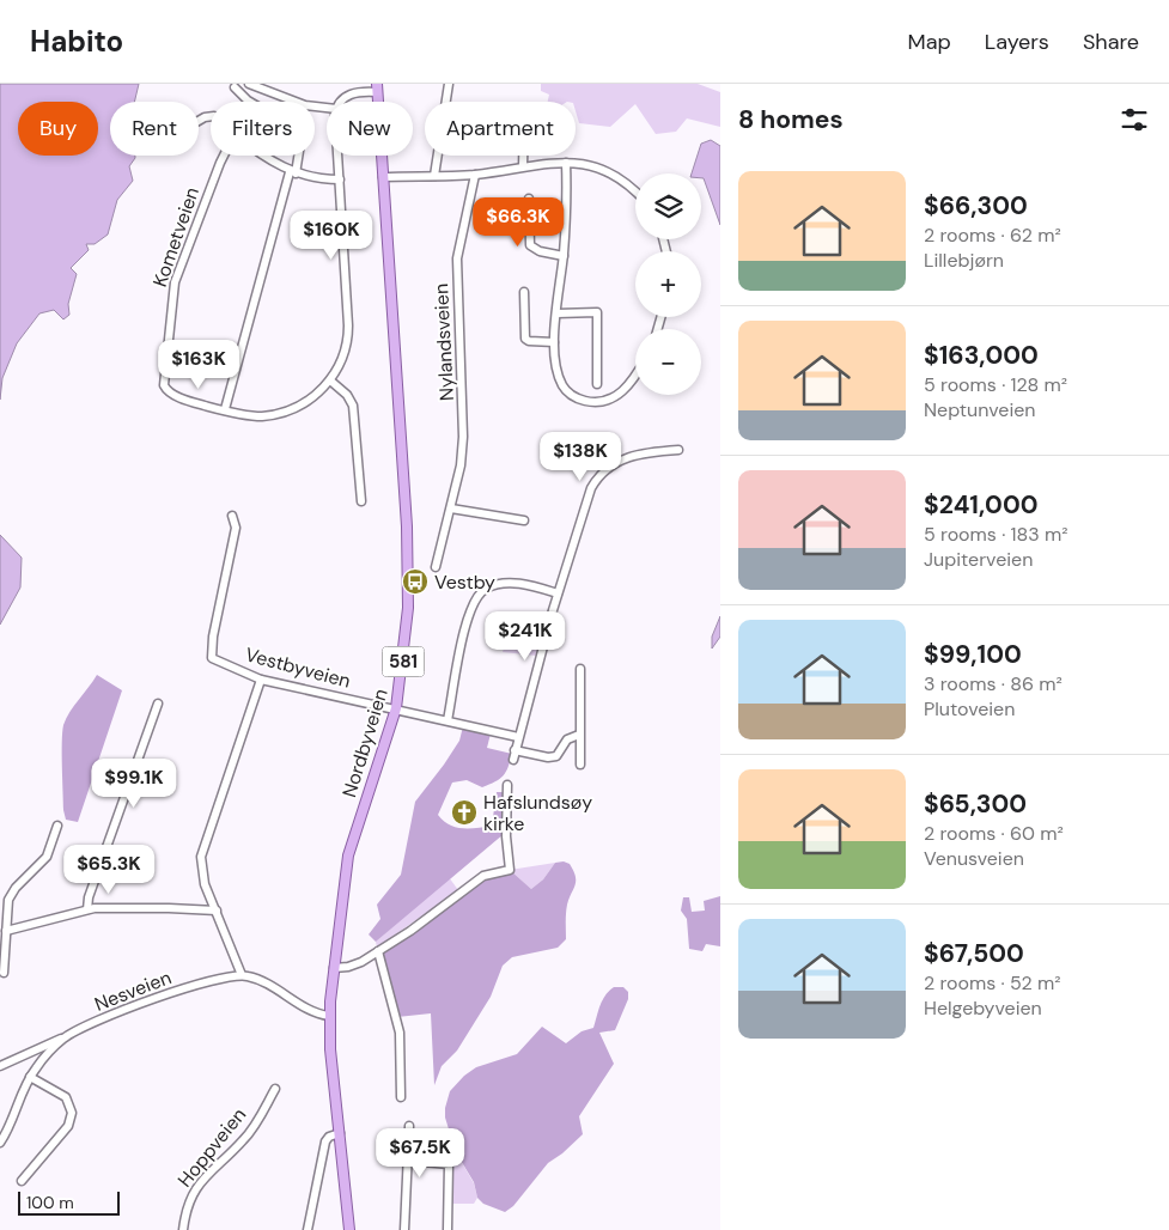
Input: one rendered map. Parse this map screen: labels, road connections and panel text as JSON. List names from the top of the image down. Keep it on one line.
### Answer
{"streets":{"main road":["581","Nordbyveien"],"street":["Kometveien","Nylandsveien","Vestbyveien","Nesveien","Hoppveien"]},"crossings":[["Vestbyveien","Nordbyveien"]],"places":{"bus stop":["Vestby"],"church":["Hafslundsøy kirke"]},"scale_bar":"100 m","page":{"header":"Habito","nav":["Map","Layers","Share"],"heading":"8 homes","chip":["Buy","Rent","Filters","New","Apartment"],"list":[{"name":"$66,300","note":"2 rooms · 62 m² · Lillebjørn"},{"name":"$163,000","note":"5 rooms · 128 m² · Neptunveien"},{"name":"$241,000","note":"5 rooms · 183 m² · Jupiterveien"},{"name":"$99,100","note":"3 rooms · 86 m² · Plutoveien"},{"name":"$65,300","note":"2 rooms · 60 m² · Venusveien"},{"name":"$67,500","note":"2 rooms · 52 m² · Helgebyveien"}],"map_buttons":["+","−"],"price":["$66.3K","$160K","$163K","$138K","$241K","$99.1K","$65.3K","$67.5K"],"scale":"100 m"}}
